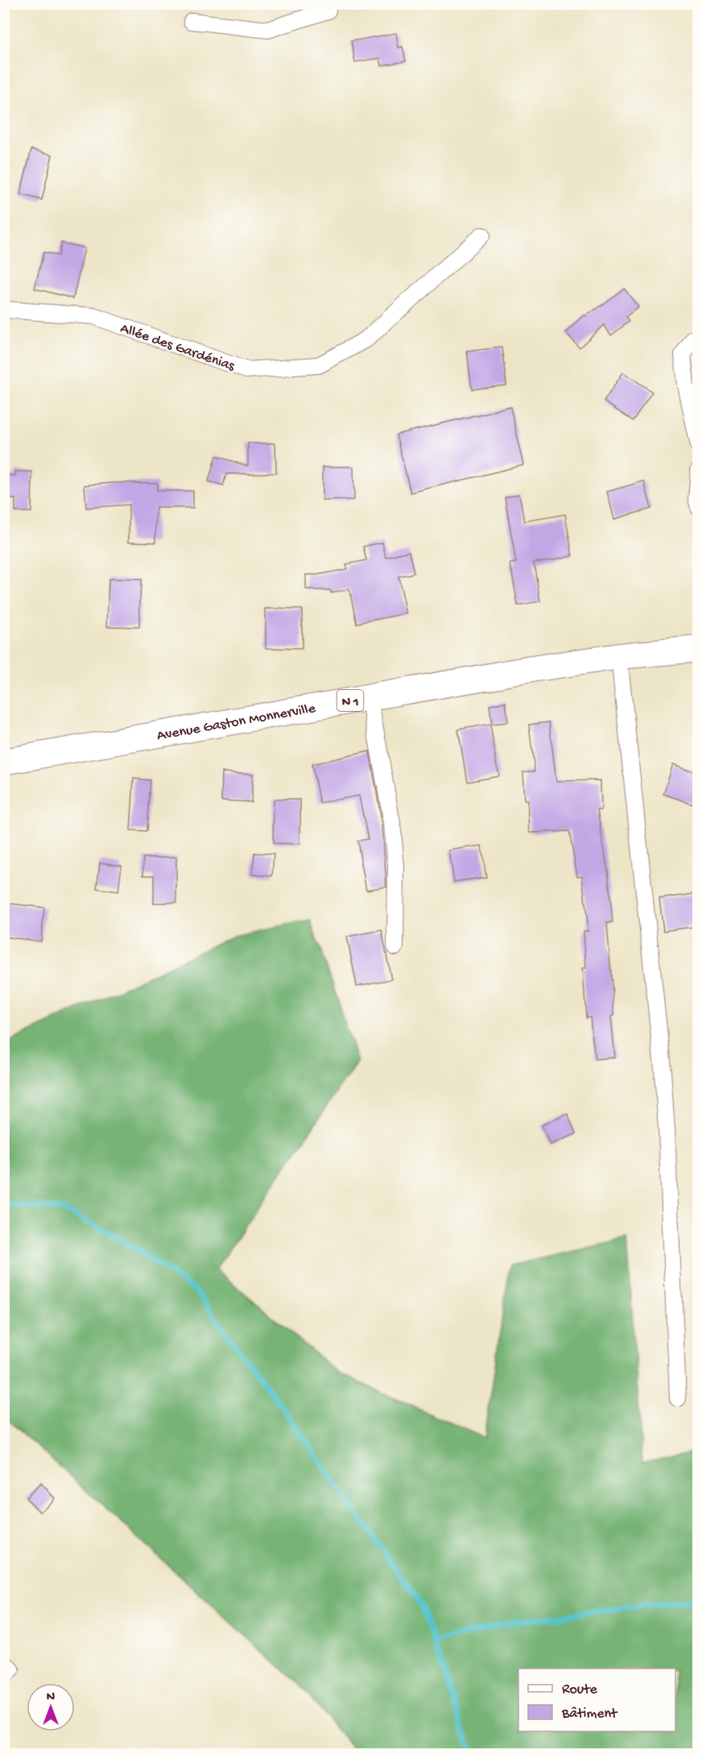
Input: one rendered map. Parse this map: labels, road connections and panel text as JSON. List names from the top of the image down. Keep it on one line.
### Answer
{"streets":{"main road":["N 1","Avenue Gaston Monnerville"],"street":["Allée des Gardénias"]},"legend":["Route","Bâtiment"],"north":"top"}
